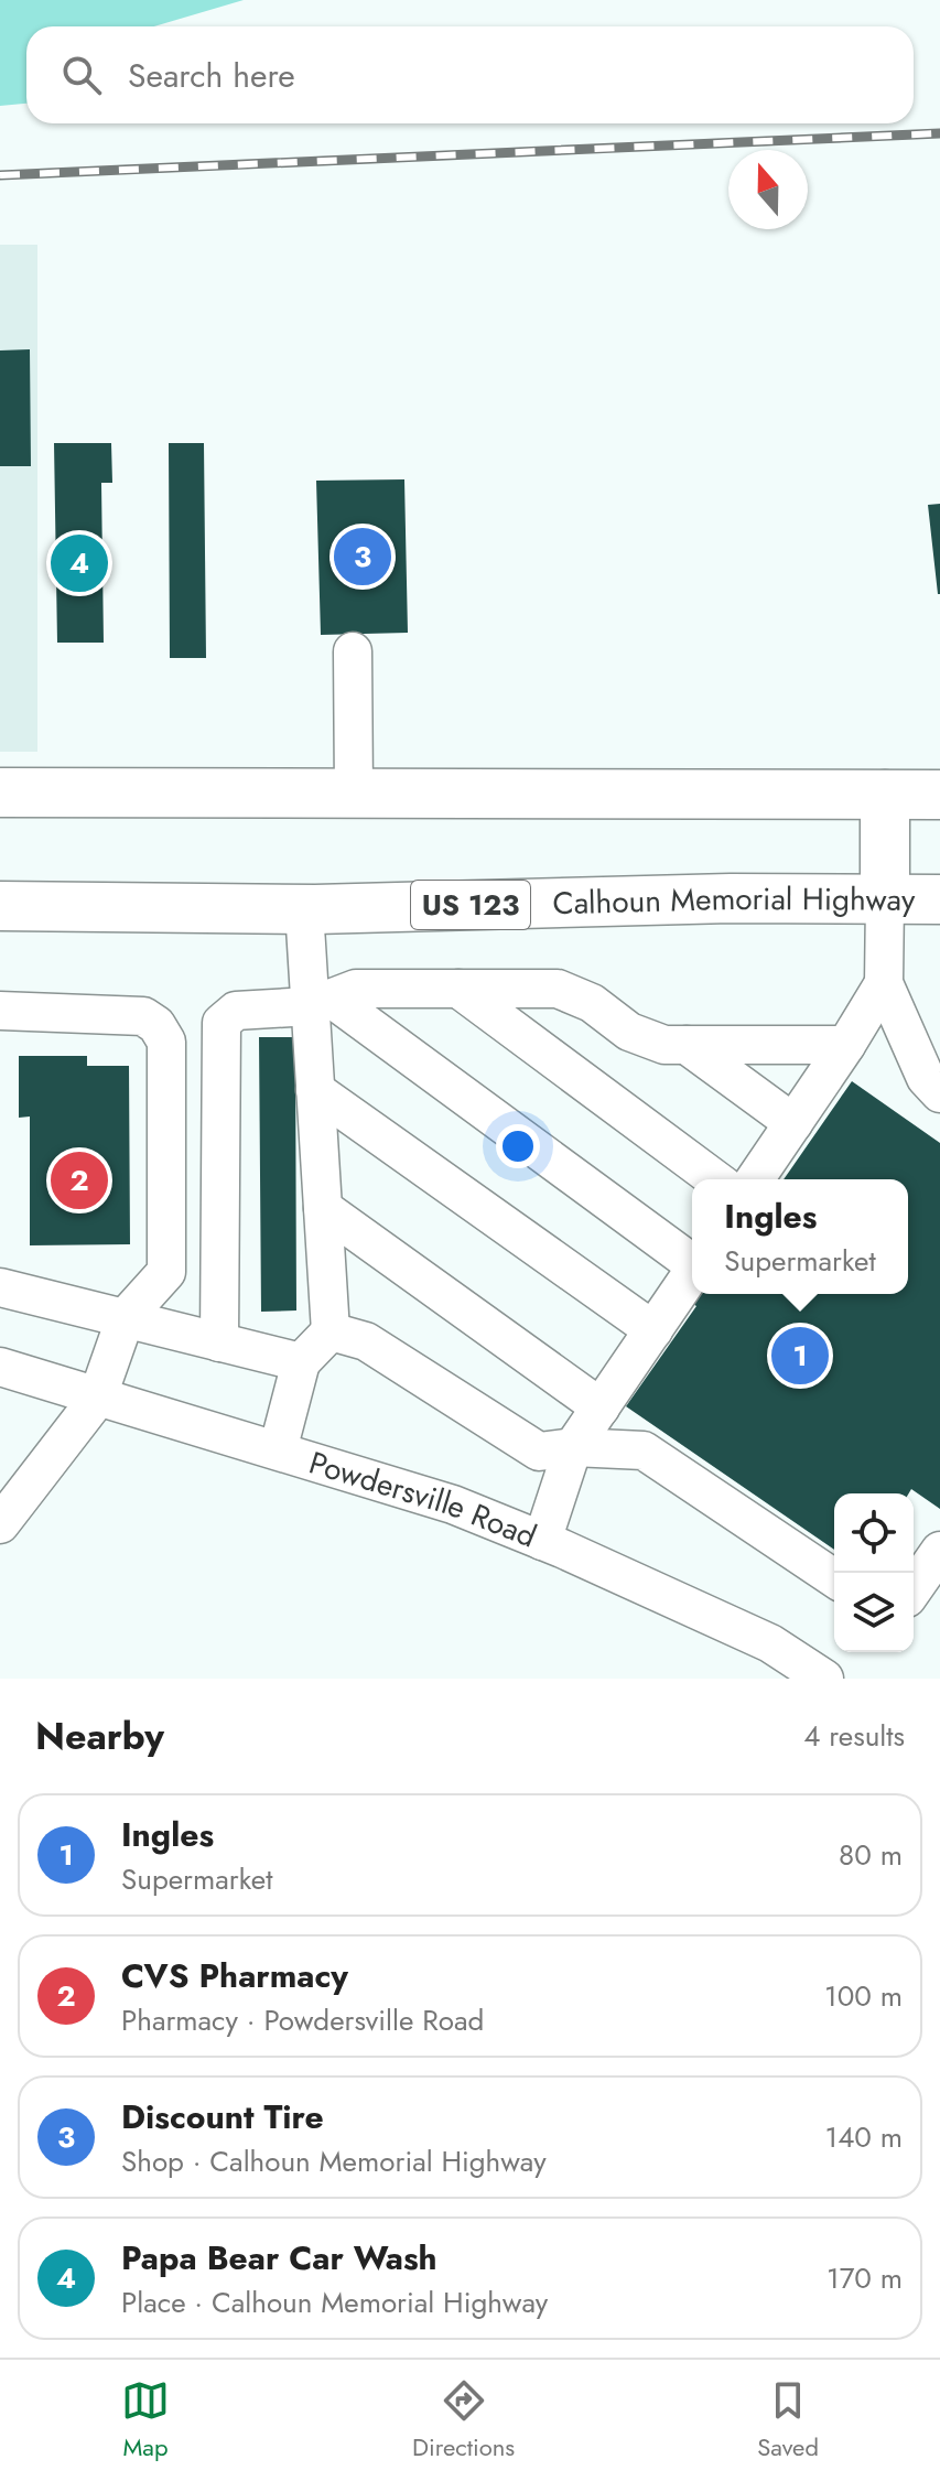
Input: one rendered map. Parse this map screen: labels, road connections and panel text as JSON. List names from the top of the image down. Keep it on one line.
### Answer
{"streets":{"highway":["Calhoun Memorial Highway","US 123"],"street":["Powdersville Road"]},"north":"top","page":{"search":"Search here","pins":["3","4","2","1"],"popup":["Ingles","Supermarket"],"heading":["Nearby","4 results"],"list":[{"mark":"1","name":"Ingles","note":"Supermarket","value":"80 m"},{"mark":"2","name":"CVS Pharmacy","note":"Pharmacy · Powdersville Road","value":"100 m"},{"mark":"3","name":"Discount Tire","note":"Shop · Calhoun Memorial Highway","value":"140 m"},{"mark":"4","name":"Papa Bear Car Wash","note":"Place · Calhoun Memorial Highway","value":"170 m"}],"nav":["Map","Directions","Saved"]}}
